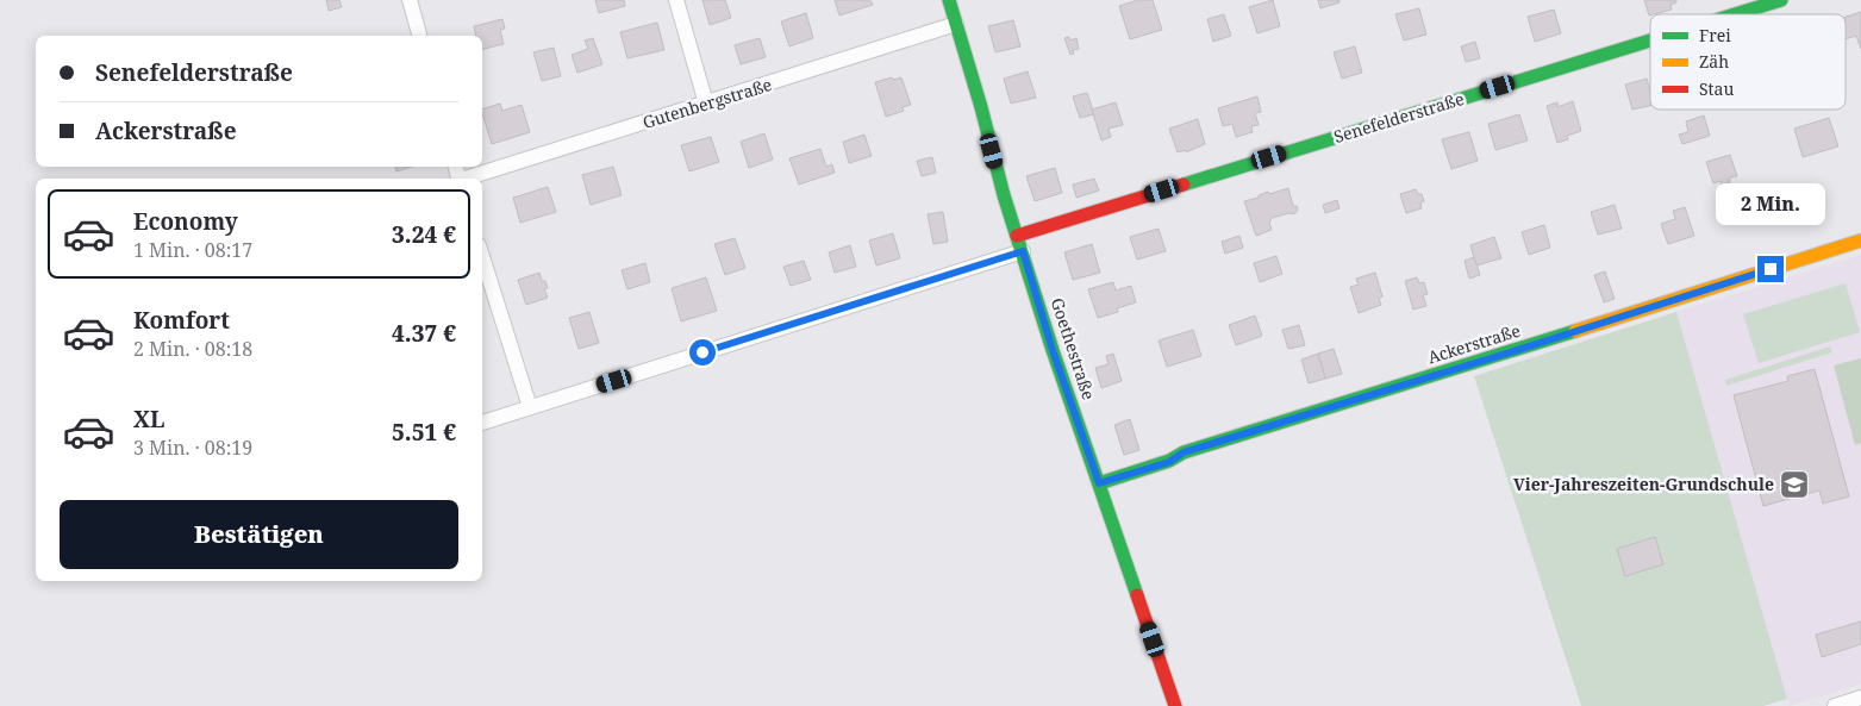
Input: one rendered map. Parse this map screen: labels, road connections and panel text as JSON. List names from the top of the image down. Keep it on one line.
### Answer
{"streets":{"street":["Gutenbergstraße","Senefelderstraße","Ackerstraße","Goethestraße"]},"crossings":[["Gutenbergstraße","Goethestraße"],["Senefelderstraße","Goethestraße"],["Ackerstraße","Goethestraße"]],"places":{"school or university":["Vier-Jahreszeiten-Grundschule"]},"legend":["Frei","Zäh","Stau"],"page":{"banner":["Senefelderstraße","Ackerstraße"],"bubble":"2 Min.","list":[{"name":"Economy","note":"1 Min. · 08:17","value":"3.24 €"},{"name":"Komfort","note":"2 Min. · 08:18","value":"4.37 €"},{"name":"XL","note":"3 Min. · 08:19","value":"5.51 €"}],"buttons":"Bestätigen"}}
